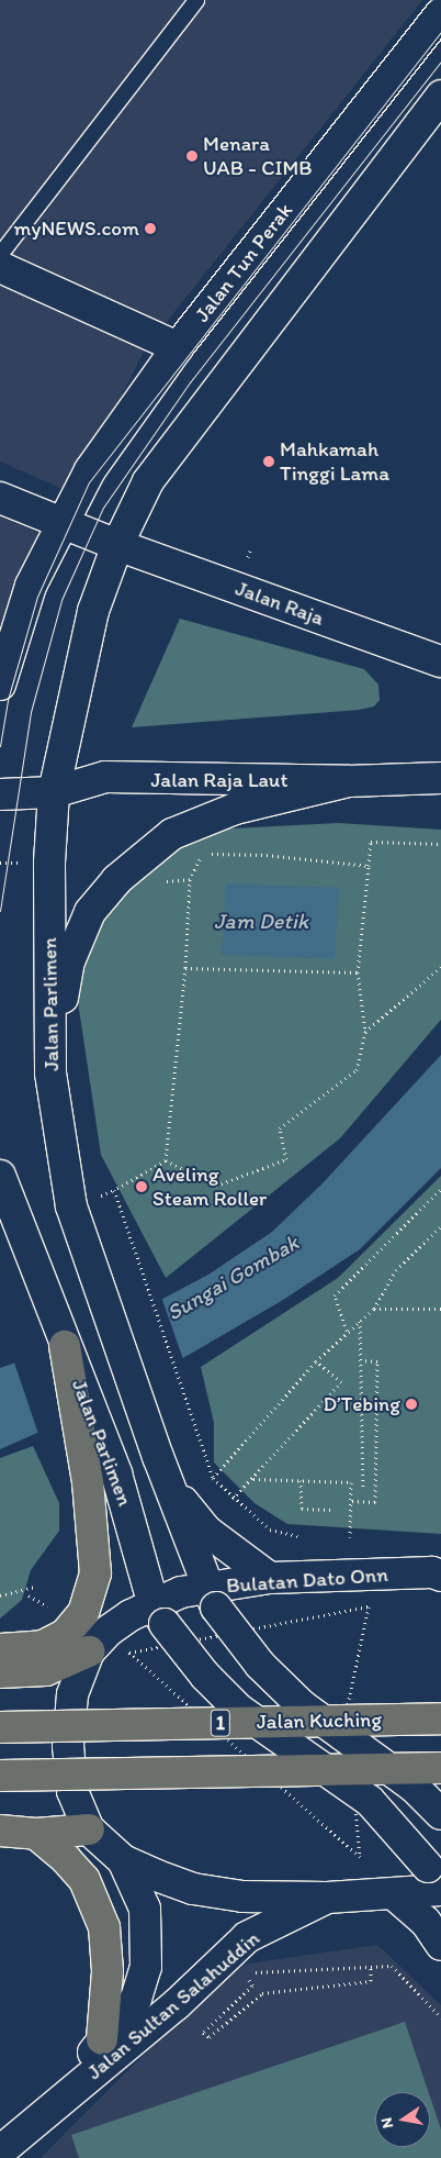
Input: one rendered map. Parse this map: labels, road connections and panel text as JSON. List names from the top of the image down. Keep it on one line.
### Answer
{"streets":{"highway":["Jalan Kuching","1"],"street":["Jalan Tun Perak","Jalan Raja","Jalan Raja Laut","Jalan Parlimen","Bulatan Dato Onn","Jalan Sultan Salahuddin"]},"crossings":[["Jalan Tun Perak","Jalan Raja"],["Jalan Raja","Jalan Parlimen"],["Jalan Raja Laut","Jalan Parlimen"],["Jalan Parlimen","Bulatan Dato Onn"],["Bulatan Dato Onn","Jalan Sultan Salahuddin"]],"water":["Jam Detik","Sungai Gombak"],"places":["Menara UAB - CIMB","myNEWS.com","Mahkamah Tinggi Lama","Aveling Steam Roller","D’Tebing"],"north":"left"}
